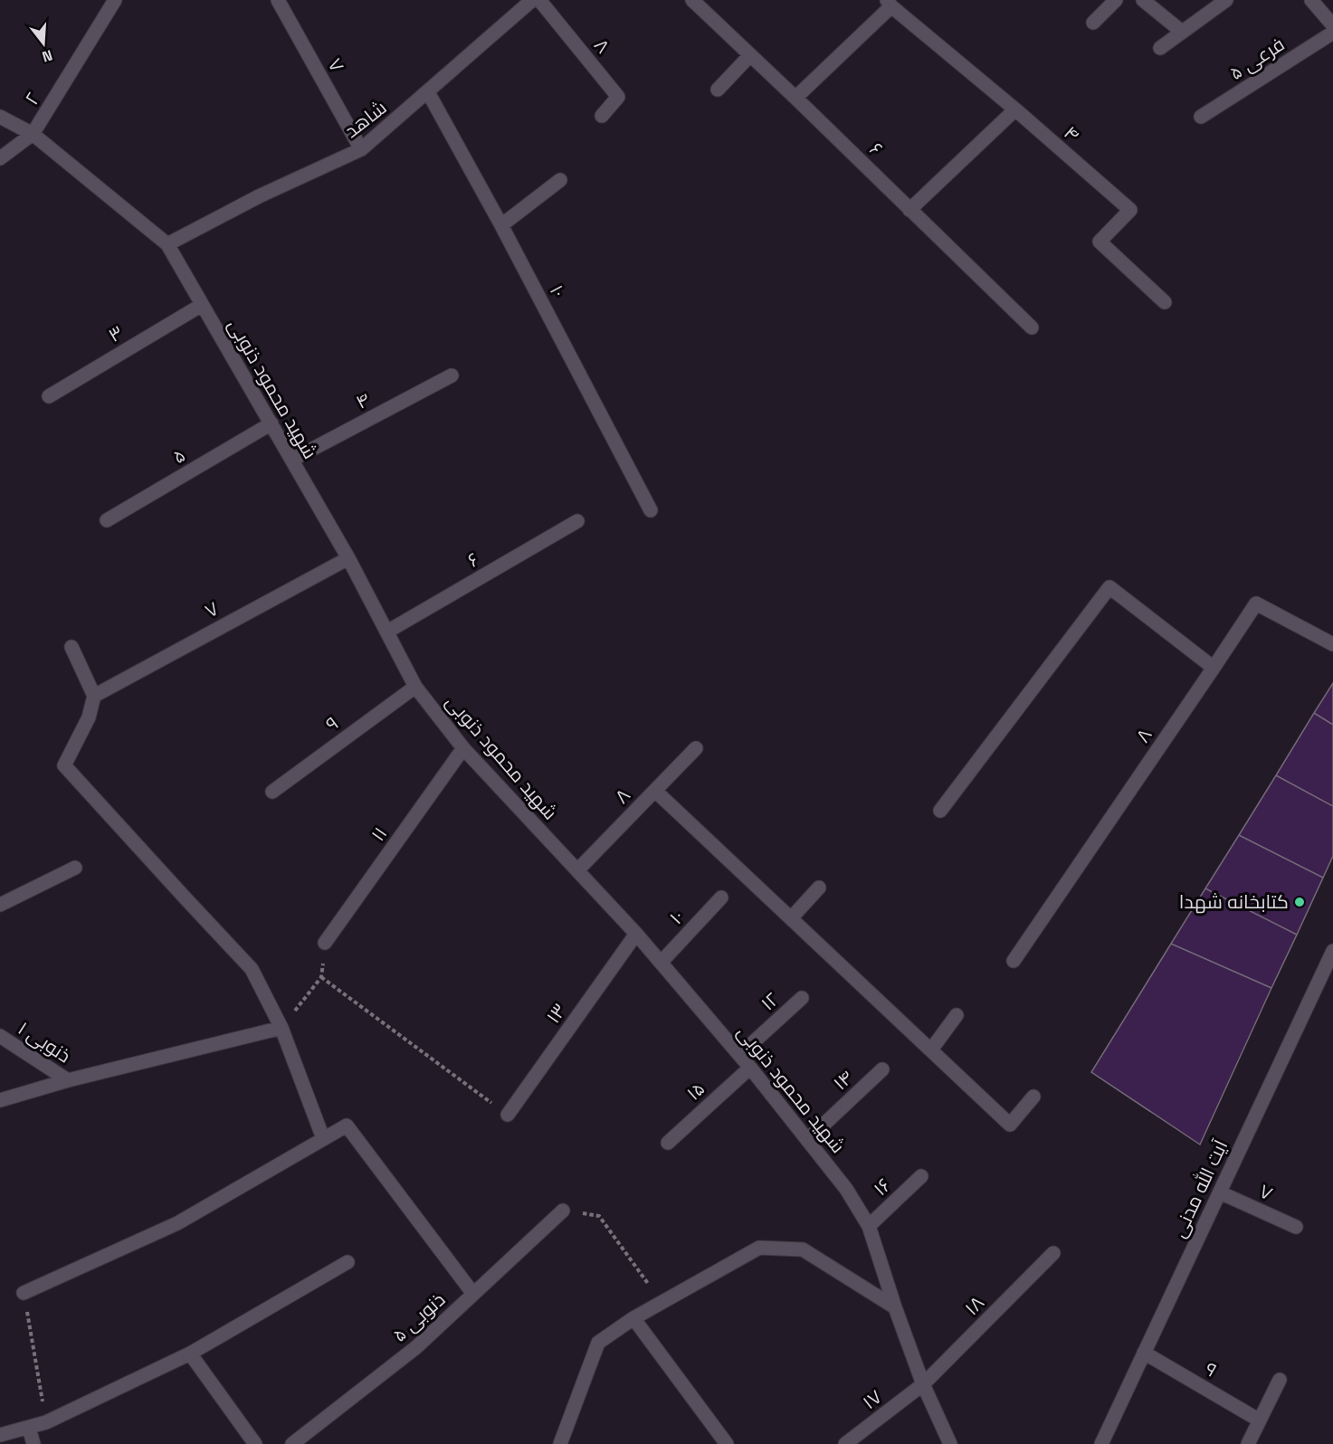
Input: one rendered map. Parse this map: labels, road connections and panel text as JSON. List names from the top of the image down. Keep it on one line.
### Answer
{"streets":{"street":["۸","فرعی ۵","۷","۲","شاهد","۴","۶","۱۰","۳","شهید محمود ذنوبی","۵","۹","۱۱","۱۲","۱۳","ذنوبی ۱","۱۴","۱۵","۱۶","آیت الله مدنی","۱۸","ذنوبی ۵","۱۷"]},"crossings":[["۸","شهید محمود ذنوبی"],["۷","شاهد"],["۷","شهید محمود ذنوبی"],["۷","آیت الله مدنی"],["۲","شهید محمود ذنوبی"],["شاهد","۱۰"],["شاهد","شهید محمود ذنوبی"],["۴","شهید محمود ذنوبی"],["۶","شهید محمود ذنوبی"],["۱۰","شهید محمود ذنوبی"],["۳","شهید محمود ذنوبی"],["شهید محمود ذنوبی","۵"],["شهید محمود ذنوبی","۹"],["شهید محمود ذنوبی","۱۱"],["شهید محمود ذنوبی","۱۲"],["شهید محمود ذنوبی","۱۳"],["شهید محمود ذنوبی","۱۴"],["شهید محمود ذنوبی","۱۵"],["شهید محمود ذنوبی","۱۶"],["شهید محمود ذنوبی","۱۸"],["شهید محمود ذنوبی","۱۷"],["۹","آیت الله مدنی"],["۱۸","۱۷"]],"places":["کتابخانه شهدا"],"north":"bottom"}
